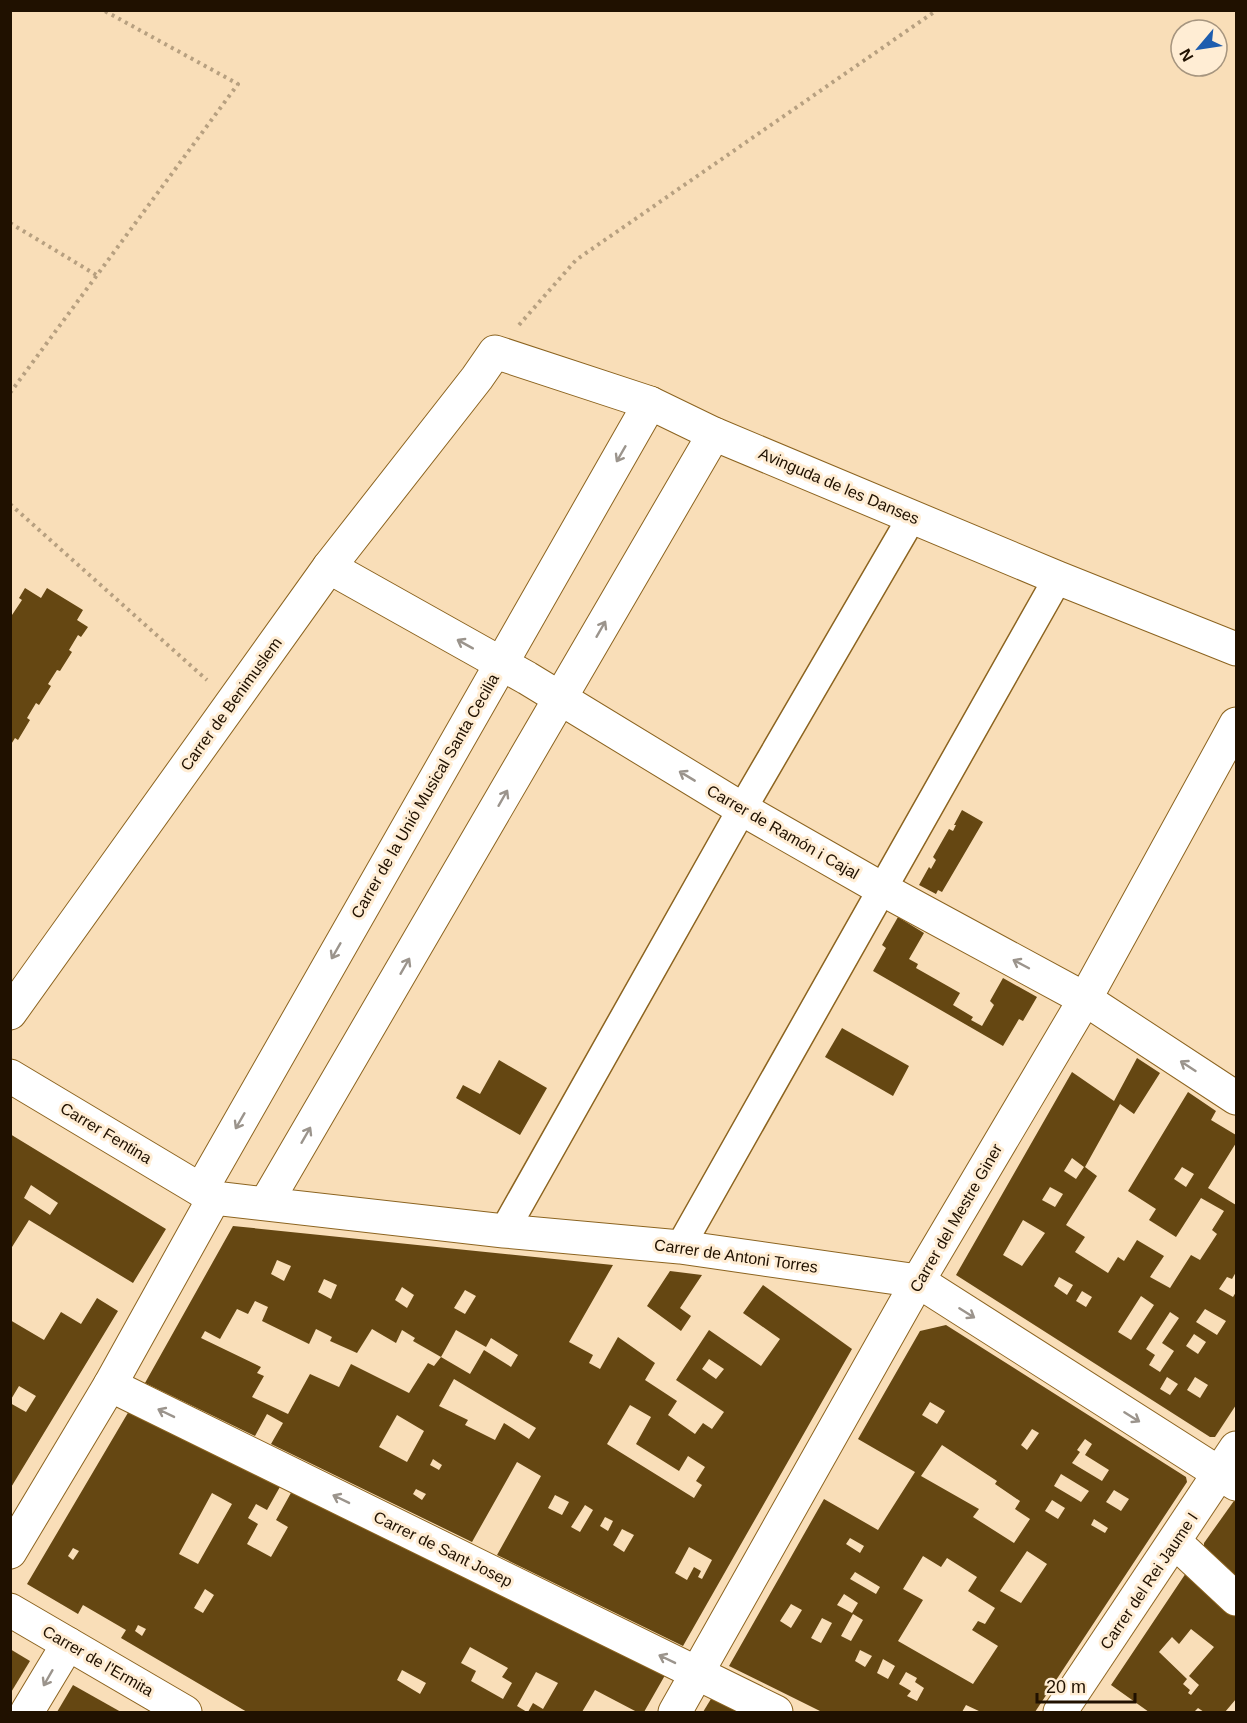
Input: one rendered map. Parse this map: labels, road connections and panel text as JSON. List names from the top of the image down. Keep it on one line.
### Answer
{"streets":{"street":["Avinguda de les Danses","Carrer de Benimuslem","Carrer de la Unió Musical Santa Cecilia","Carrer de Ramón i Cajal","Carrer Fentina","Carrer del Mestre Giner","Carrer de Antoni Torres","Carrer de Sant Josep","Carrer del Rei Jaume I","Carrer de l'Ermita"]},"crossings":[["Avinguda de les Danses","Carrer de Benimuslem"],["Avinguda de les Danses","Carrer de la Unió Musical Santa Cecilia"],["Carrer de Benimuslem","Carrer de Ramón i Cajal"],["Carrer de la Unió Musical Santa Cecilia","Carrer de Ramón i Cajal"],["Carrer de la Unió Musical Santa Cecilia","Carrer Fentina"],["Carrer de la Unió Musical Santa Cecilia","Carrer de Antoni Torres"],["Carrer de la Unió Musical Santa Cecilia","Carrer de Sant Josep"],["Carrer de Ramón i Cajal","Carrer del Mestre Giner"],["Carrer Fentina","Carrer de Antoni Torres"],["Carrer del Mestre Giner","Carrer de Antoni Torres"],["Carrer del Mestre Giner","Carrer de Sant Josep"],["Carrer de Antoni Torres","Carrer del Rei Jaume I"]],"one_way":["Carrer de Ramón i Cajal","Carrer de Sant Josep"],"scale_bar":"20 m","north":"bottom left"}
